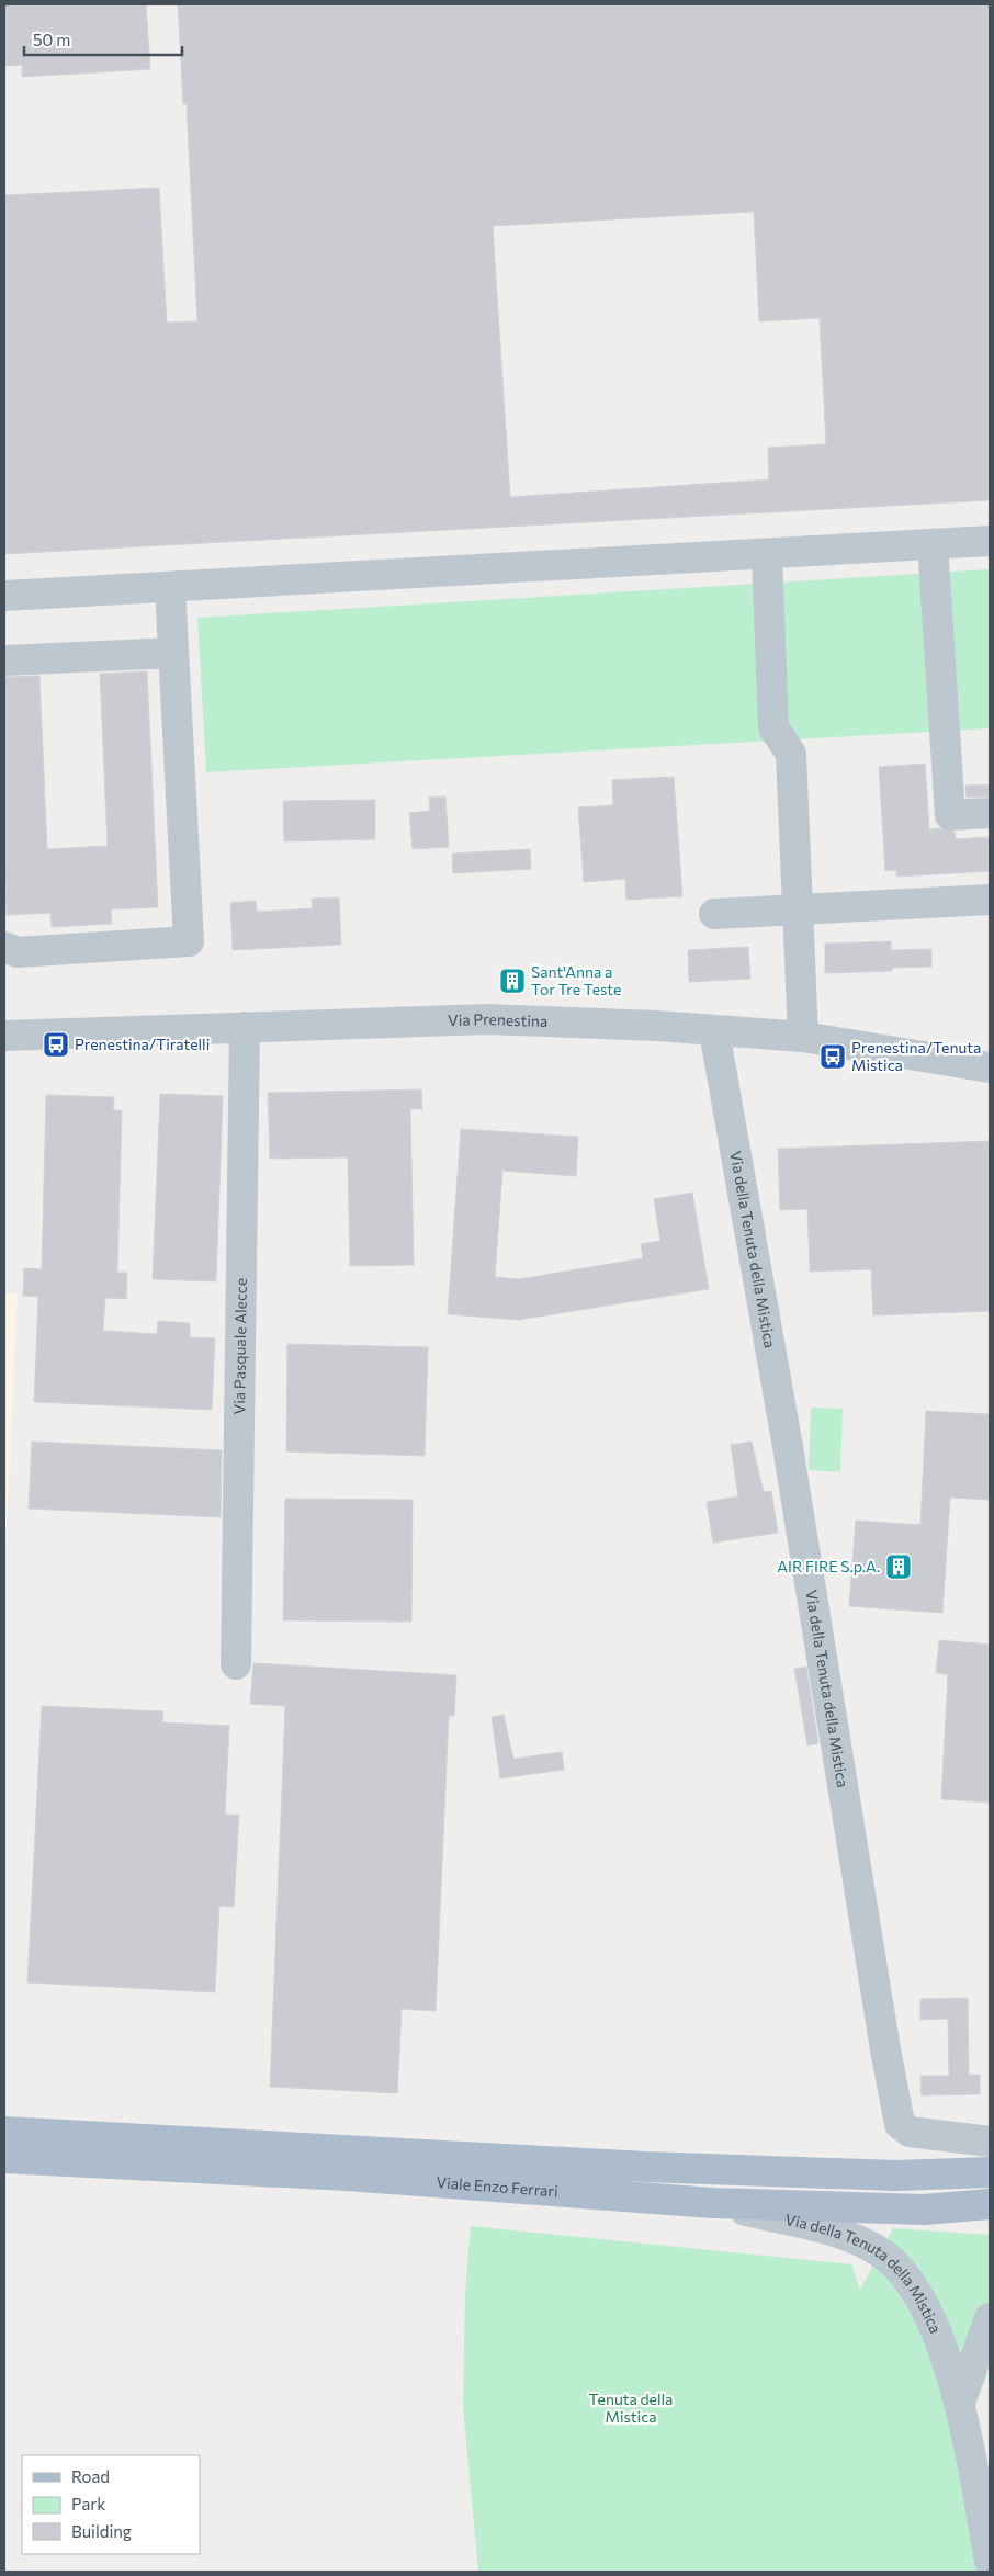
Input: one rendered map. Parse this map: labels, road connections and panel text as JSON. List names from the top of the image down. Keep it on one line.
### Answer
{"streets":{"main road":["Viale Enzo Ferrari"],"street":["Via Prenestina","Via della Tenuta della Mistica","Via Pasquale Alecce"]},"crossings":[["Via Prenestina","Via della Tenuta della Mistica"],["Via Prenestina","Via Pasquale Alecce"],["Via della Tenuta della Mistica","Viale Enzo Ferrari"]],"parks":["Tenuta della Mistica"],"places":{"building":["Sant'Anna a Tor Tre Teste","AIR FIRE S.p.A."],"bus stop":["Prenestina/Tiratelli","Prenestina/Tenuta Mistica"]},"legend":["Road","Park","Building"],"scale_bar":"50 m"}
